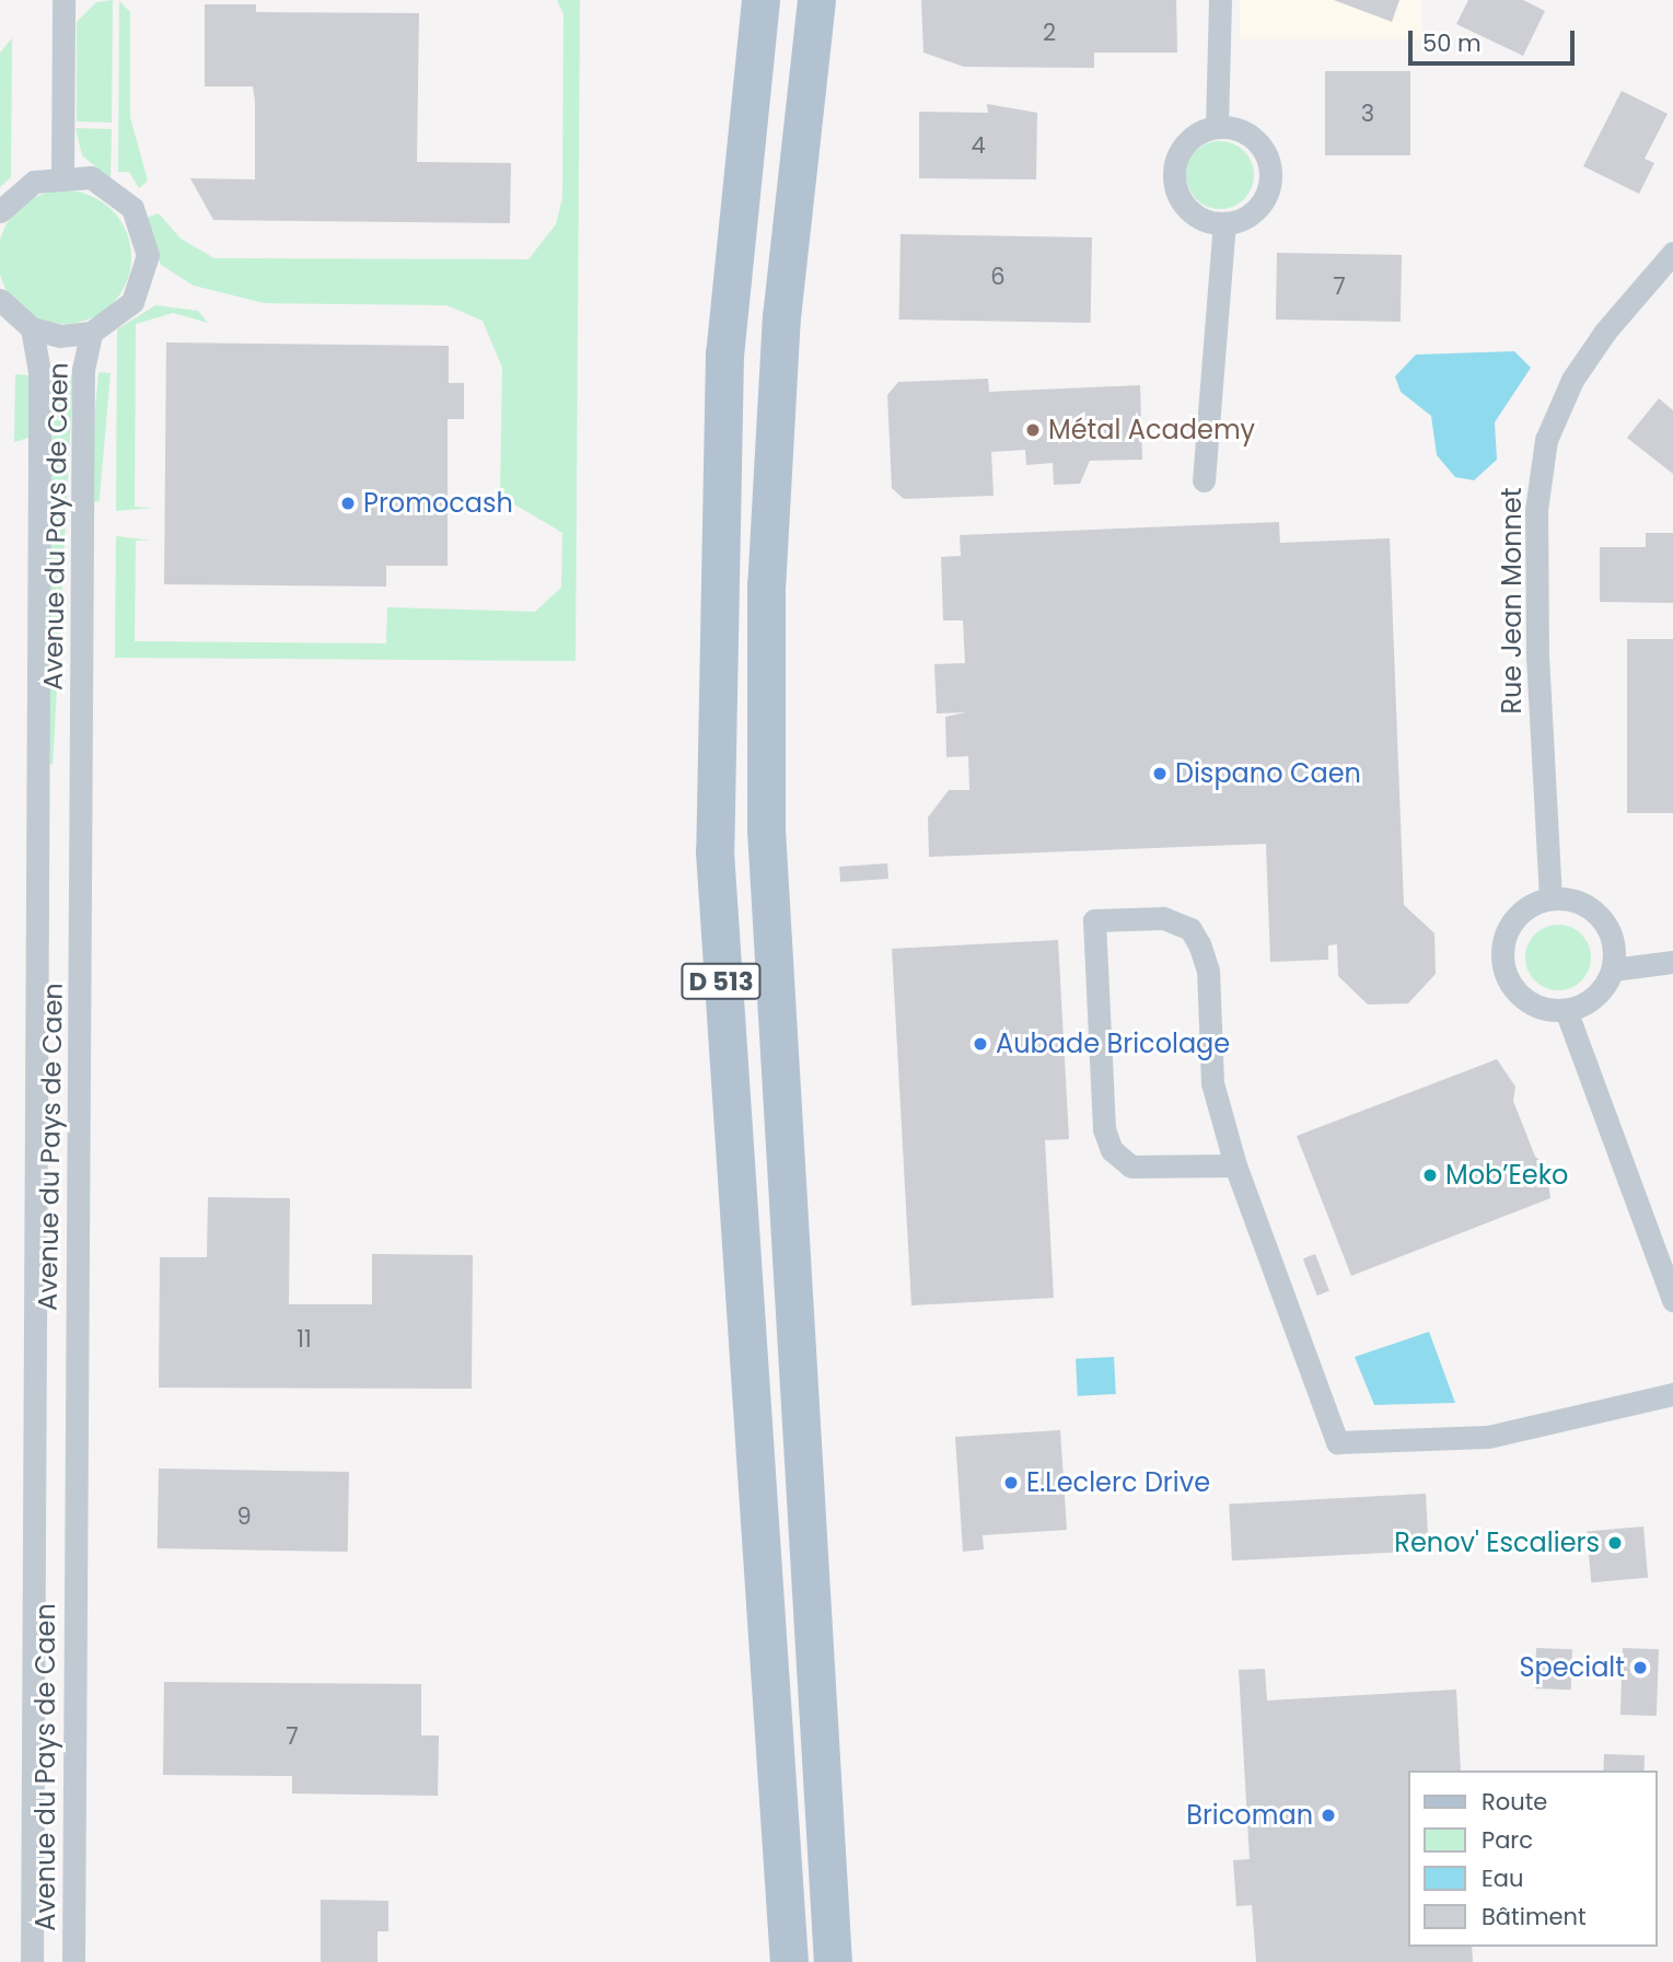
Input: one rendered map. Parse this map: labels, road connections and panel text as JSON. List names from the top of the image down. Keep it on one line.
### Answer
{"streets":{"main road":["D 513"],"street":["Avenue du Pays de Caen","Rue Jean Monnet"]},"places":["Métal Academy","Promocash","Dispano Caen","Aubade Bricolage","Mob’Eeko","E.Leclerc Drive","Renov' Escaliers","Specialt","Bricoman"],"house_numbers":["2","3","4","6","7","11","9","7"],"legend":["Route","Parc","Eau","Bâtiment"],"scale_bar":"50 m"}
